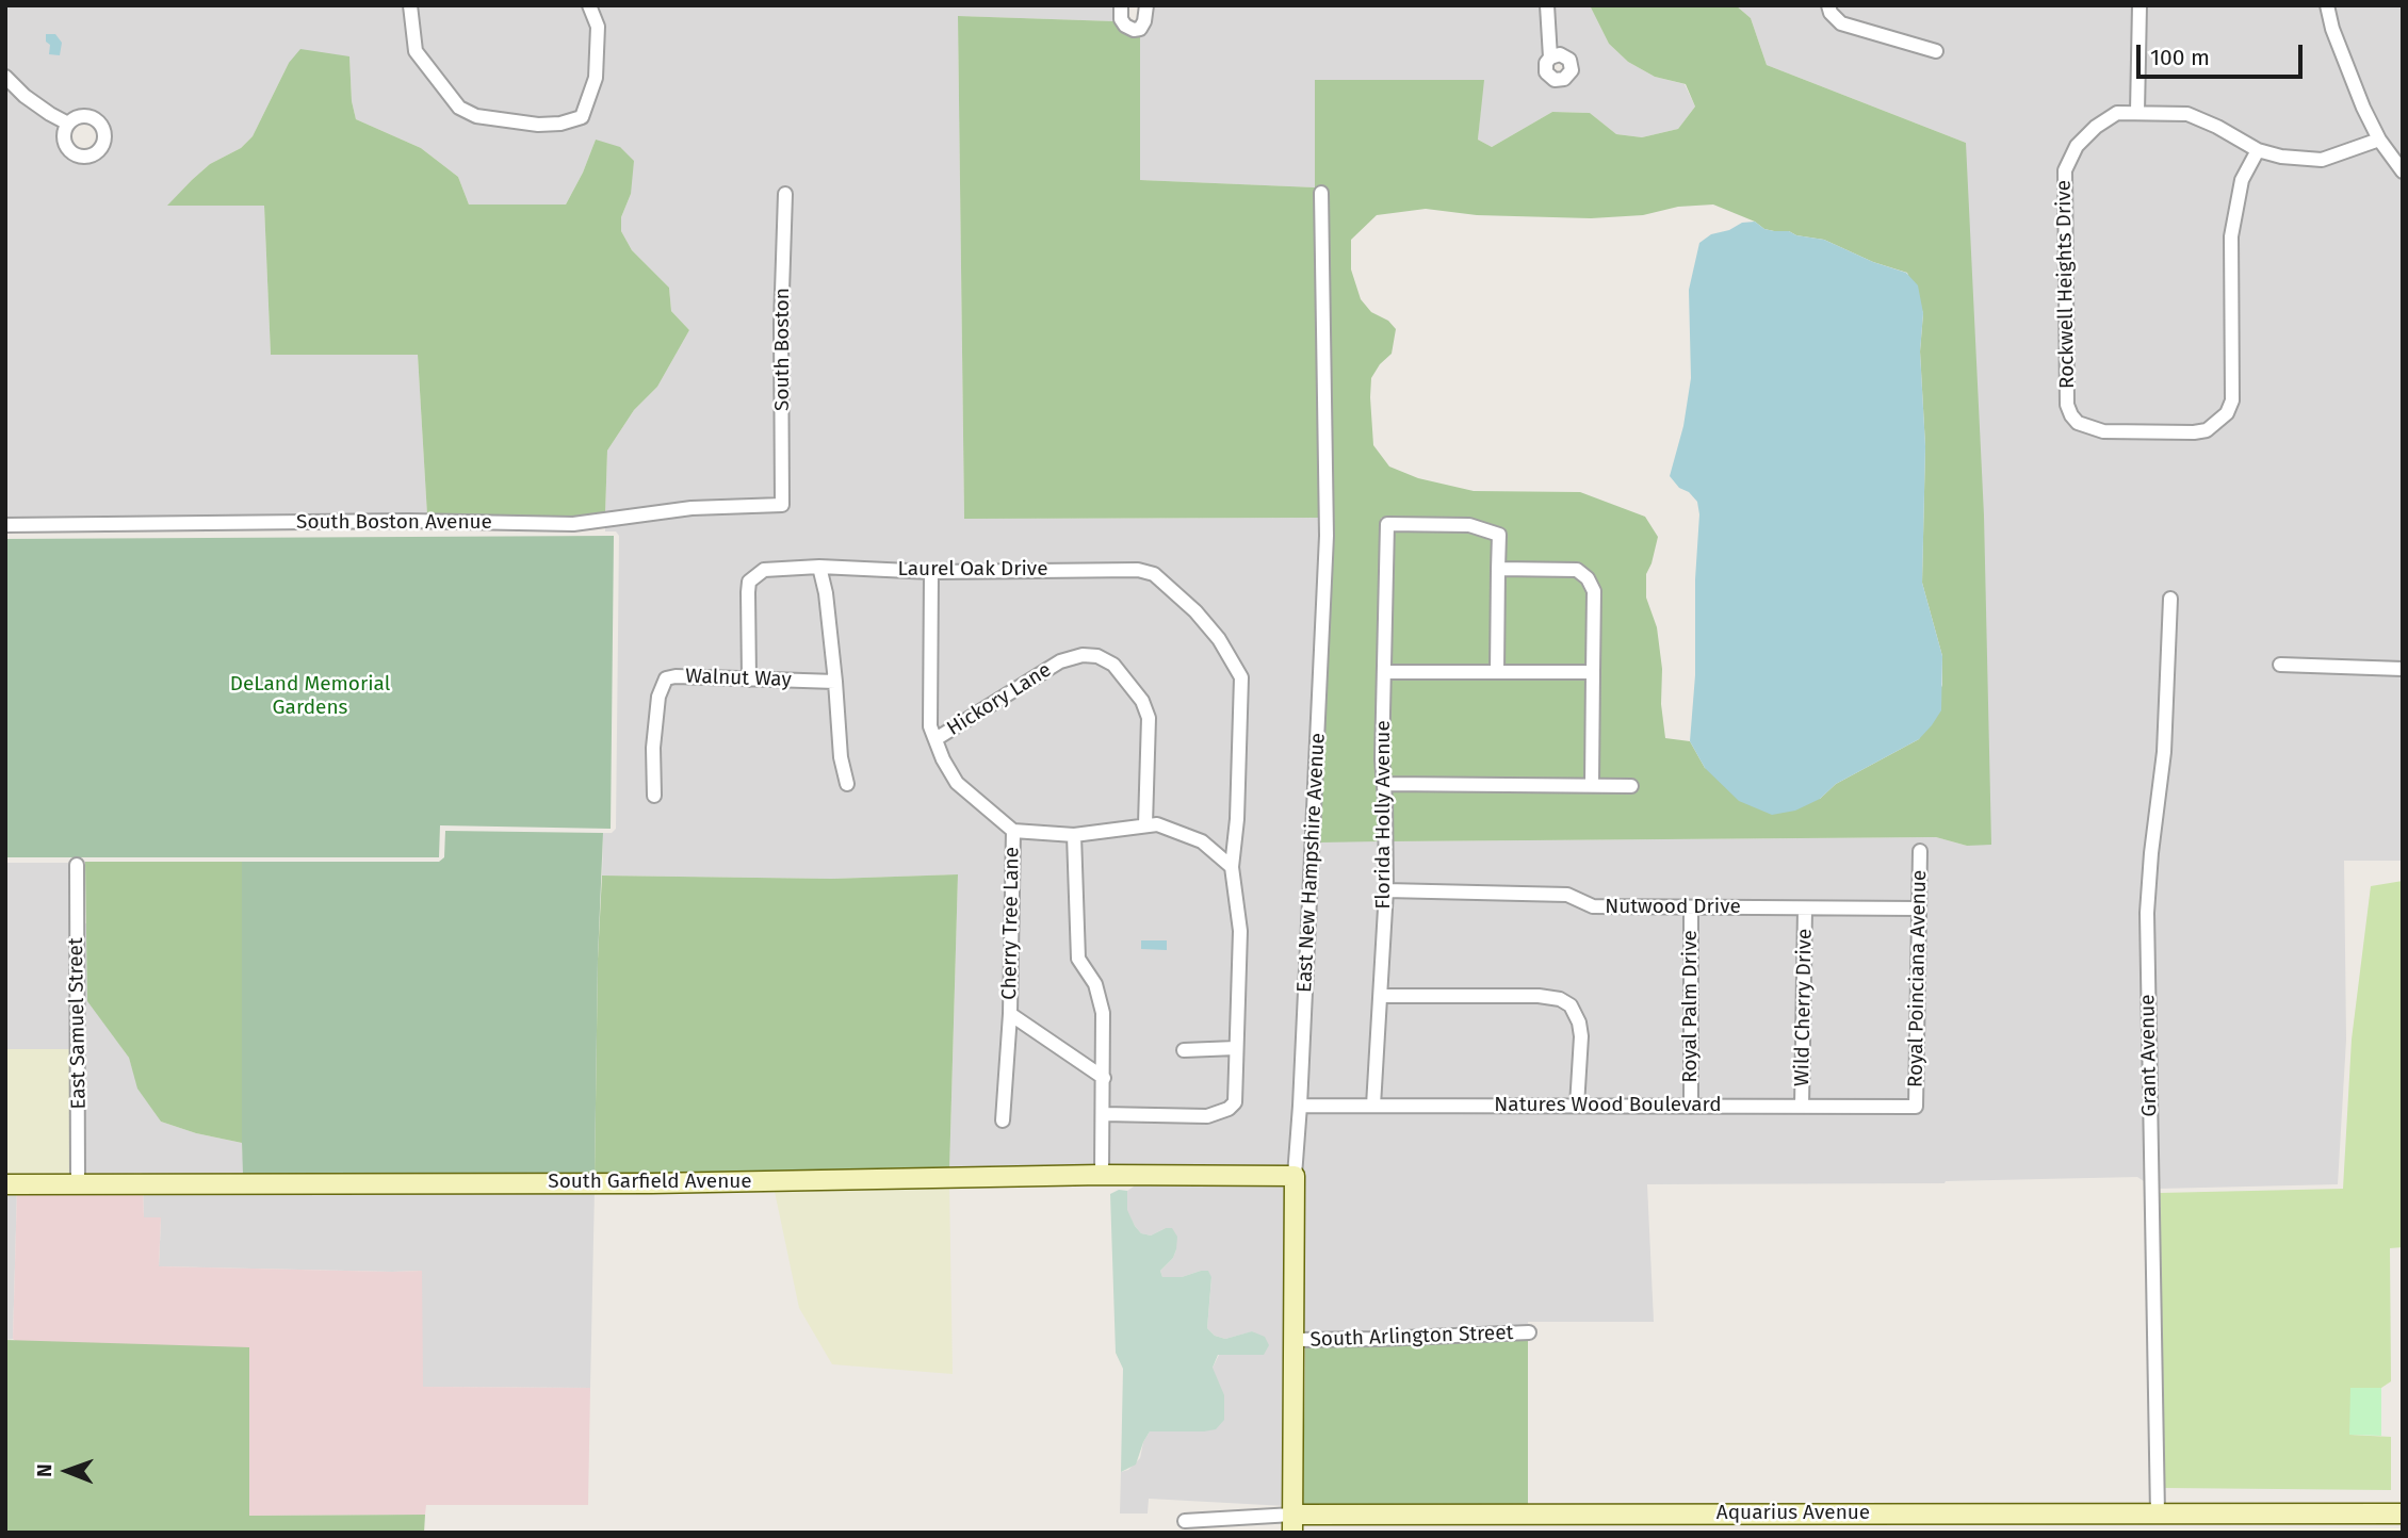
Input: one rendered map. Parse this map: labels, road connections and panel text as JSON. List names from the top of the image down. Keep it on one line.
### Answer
{"streets":{"street":["Rockwell Heights Drive","South Boston","South Boston Avenue","Laurel Oak Drive","Walnut Way","Hickory Lane","Florida Holly Avenue","East New Hampshire Avenue","Nutwood Drive","Cherry Tree Lane","Royal Poinciana Avenue","Royal Palm Drive","Wild Cherry Drive","East Samuel Street","Grant Avenue","Natures Wood Boulevard","South Garfield Avenue","South Arlington Street","Aquarius Avenue"]},"crossings":[["South Boston","South Boston Avenue"],["Laurel Oak Drive","Walnut Way"],["Laurel Oak Drive","Cherry Tree Lane"],["Hickory Lane","Cherry Tree Lane"],["Florida Holly Avenue","Nutwood Drive"],["Florida Holly Avenue","Natures Wood Boulevard"],["East New Hampshire Avenue","Natures Wood Boulevard"],["East New Hampshire Avenue","South Garfield Avenue"],["East New Hampshire Avenue","South Arlington Street"],["East New Hampshire Avenue","Aquarius Avenue"],["Nutwood Drive","Royal Poinciana Avenue"],["Nutwood Drive","Royal Palm Drive"],["Nutwood Drive","Wild Cherry Drive"],["Royal Poinciana Avenue","Natures Wood Boulevard"],["Royal Palm Drive","Natures Wood Boulevard"],["Wild Cherry Drive","Natures Wood Boulevard"],["East Samuel Street","South Garfield Avenue"],["Grant Avenue","Aquarius Avenue"]],"parks":["DeLand Memorial Gardens"],"scale_bar":"100 m","north":"left"}
